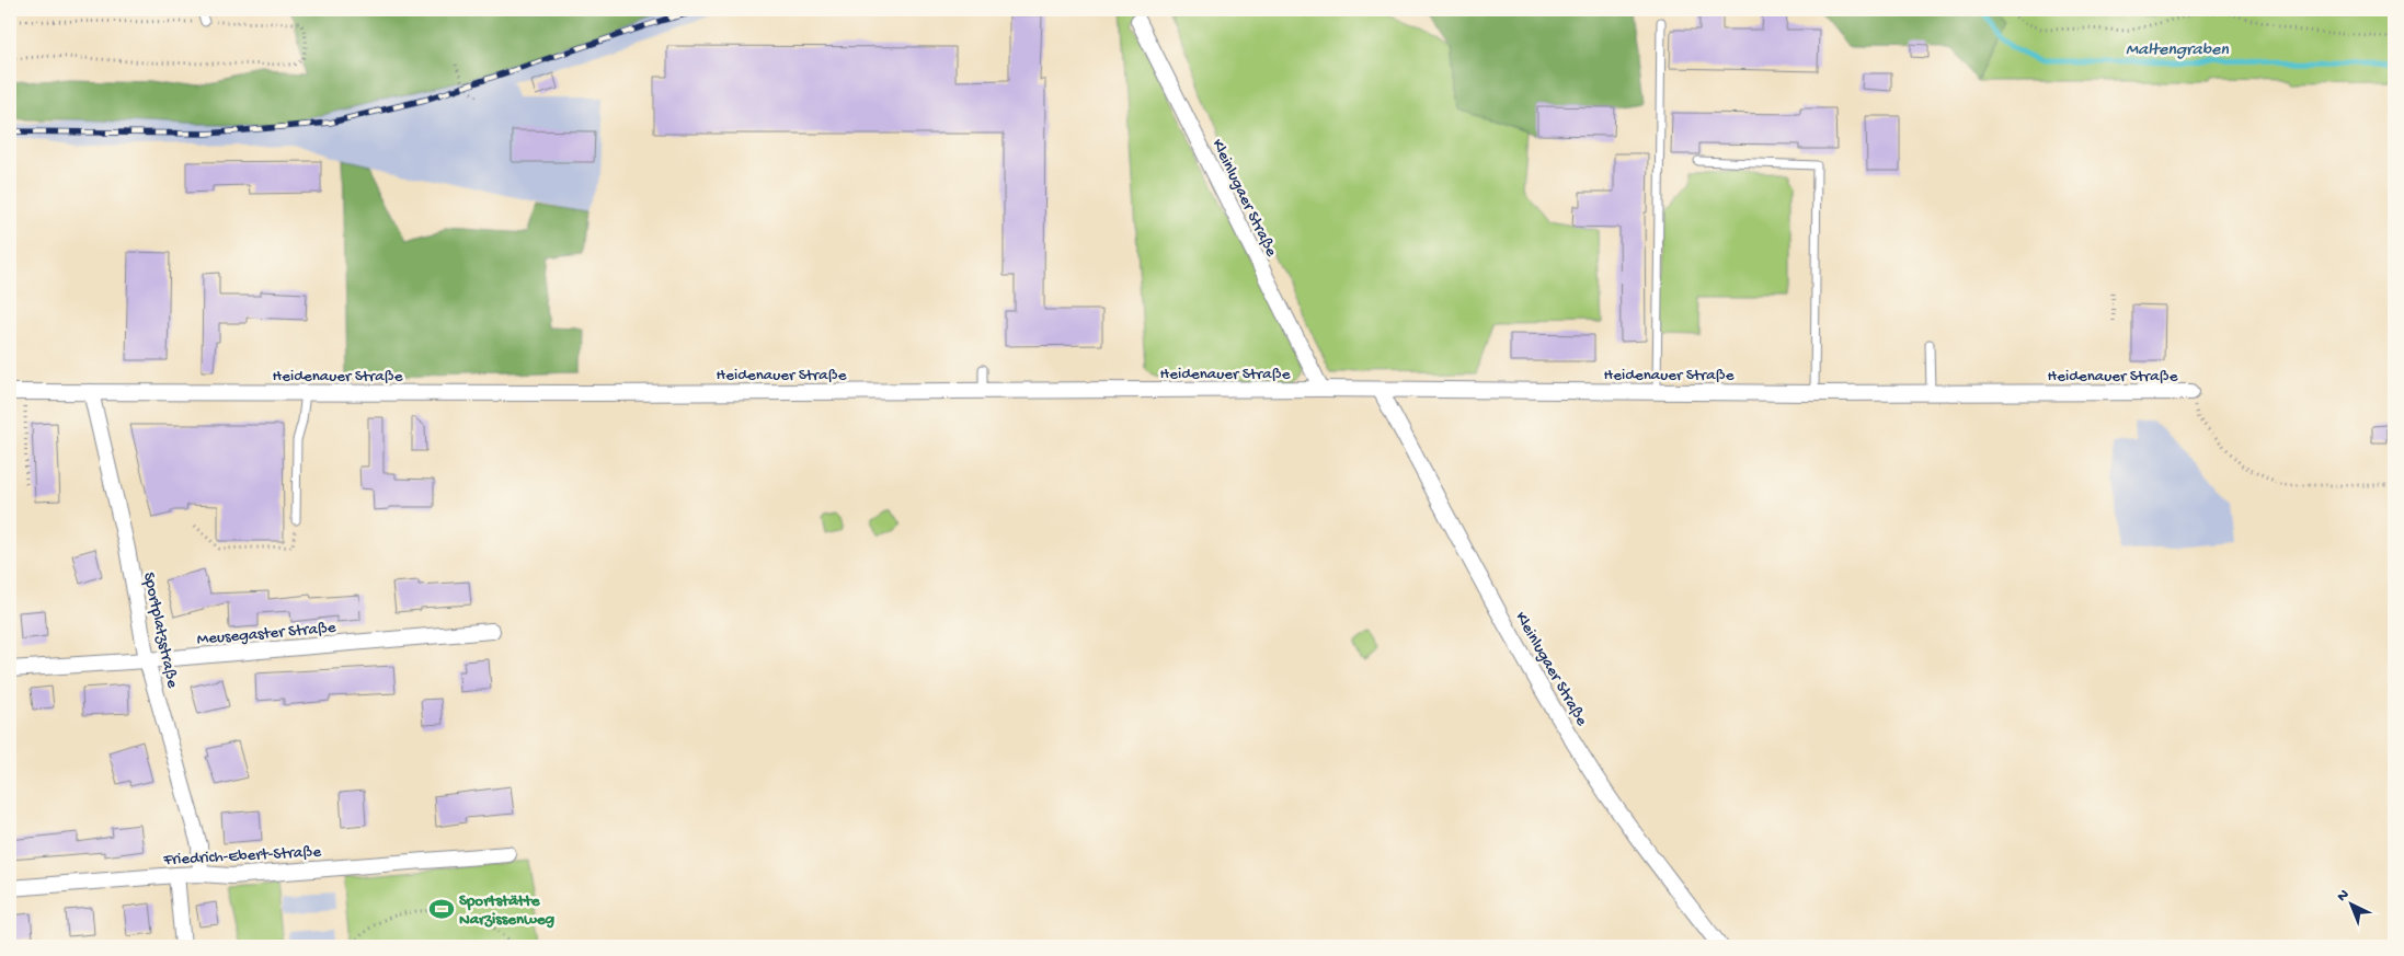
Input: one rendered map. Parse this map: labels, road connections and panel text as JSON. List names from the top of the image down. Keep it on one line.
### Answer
{"streets":{"street":["Kleinlugaer Straße","Heidenauer Straße","Sportplatzstraße","Meusegaster Straße","Friedrich-Ebert-Straße"]},"crossings":[["Kleinlugaer Straße","Heidenauer Straße"],["Heidenauer Straße","Sportplatzstraße"],["Sportplatzstraße","Meusegaster Straße"],["Sportplatzstraße","Friedrich-Ebert-Straße"]],"water":["Maltengraben"],"places":{"sports":["Sportstätte Narzissenweg"]},"north":"top left"}
